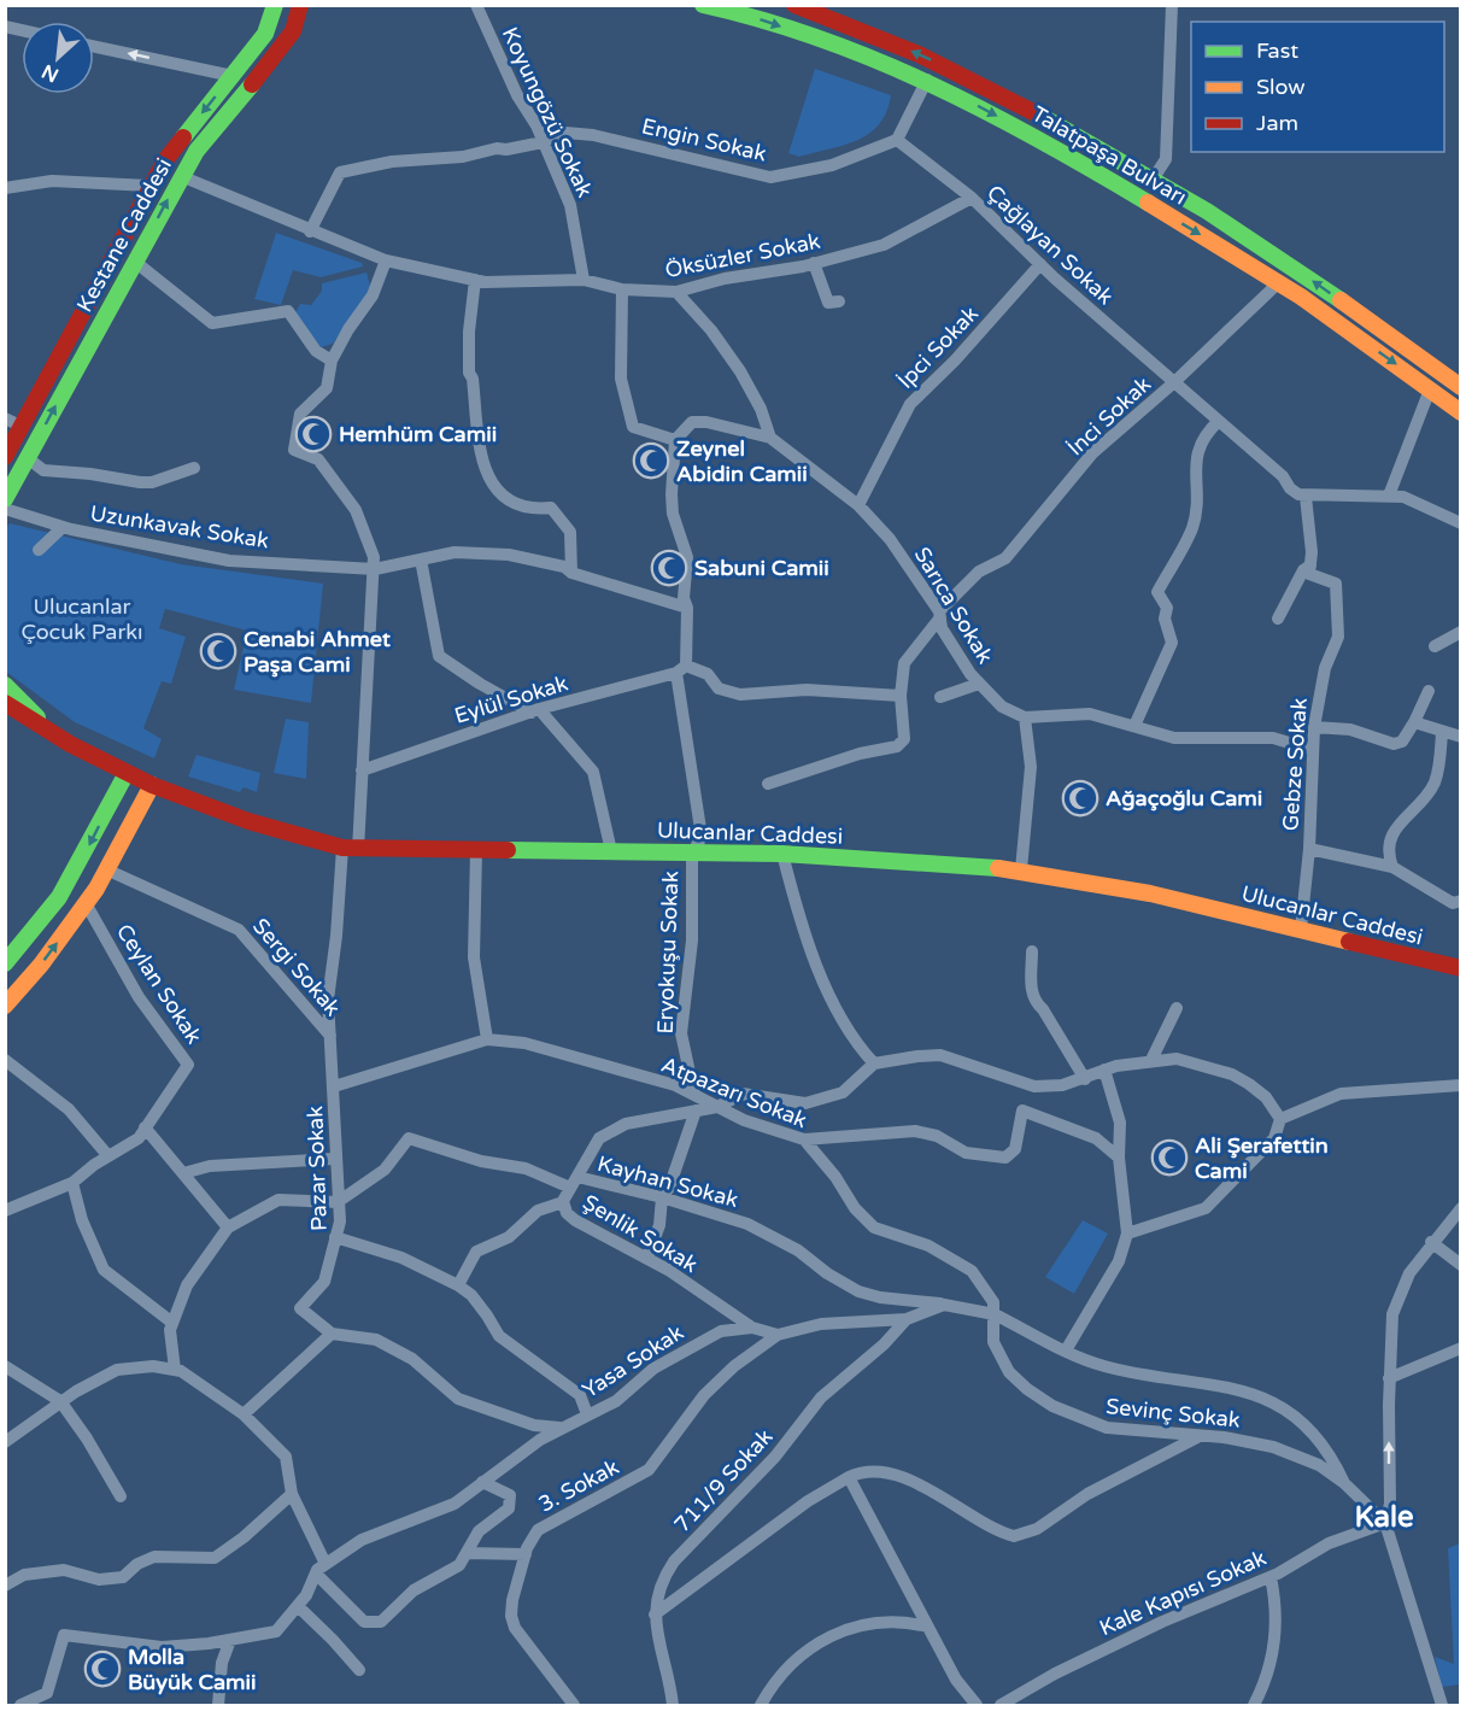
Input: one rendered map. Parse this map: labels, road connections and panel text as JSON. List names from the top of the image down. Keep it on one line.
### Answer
{"streets":{"main road":["Talatpaşa Bulvarı","Kestane Caddesi","Ulucanlar Caddesi"],"street":["Koyungözü Sokak","Engin Sokak","Çağlayan Sokak","Öksüzler Sokak","İpci Sokak","İnci Sokak","Uzunkavak Sokak","Sarıca Sokak","Eylül Sokak","Gebze Sokak","Eryokuşu Sokak","Sergi Sokak","Ceylan Sokak","Atpazarı Sokak","Pazar Sokak","Kayhan Sokak","Şenlik Sokak","Yasa Sokak","Sevinç Sokak","711/9 Sokak","3. Sokak","Kale Kapısı Sokak"]},"crossings":[["Koyungözü Sokak","Engin Sokak"],["Koyungözü Sokak","Öksüzler Sokak"],["Engin Sokak","Çağlayan Sokak"],["Engin Sokak","Öksüzler Sokak"],["Talatpaşa Bulvarı","İnci Sokak"],["Kestane Caddesi","Öksüzler Sokak"],["Çağlayan Sokak","Öksüzler Sokak"],["Çağlayan Sokak","İpci Sokak"],["Çağlayan Sokak","İnci Sokak"],["İpci Sokak","Sarıca Sokak"],["İnci Sokak","Sarıca Sokak"],["Uzunkavak Sokak","Eryokuşu Sokak"],["Eylül Sokak","Eryokuşu Sokak"],["Gebze Sokak","Ulucanlar Caddesi"],["Ulucanlar Caddesi","Eryokuşu Sokak"],["Eryokuşu Sokak","Atpazarı Sokak"],["Sergi Sokak","Atpazarı Sokak"],["Sergi Sokak","Pazar Sokak"],["Atpazarı Sokak","Pazar Sokak"],["Atpazarı Sokak","Şenlik Sokak"],["Atpazarı Sokak","Sevinç Sokak"],["Pazar Sokak","Kayhan Sokak"],["Pazar Sokak","Yasa Sokak"],["Kayhan Sokak","Şenlik Sokak"],["Kayhan Sokak","Yasa Sokak"],["Şenlik Sokak","Yasa Sokak"],["Yasa Sokak","711/9 Sokak"],["Yasa Sokak","3. Sokak"],["Sevinç Sokak","Kale Kapısı Sokak"]],"districts":["Kale"],"parks":["Ulucanlar Çocuk Parkı"],"places":{"mosque":["Hemhüm Camii","Zeynel Abidin Camii","Sabuni Camii","Cenabi Ahmet Paşa Cami","Ağaçoğlu Cami","Ali Şerafettin Cami","Molla Büyük Camii"]},"legend":["Fast","Slow","Jam"],"north":"bottom left"}
